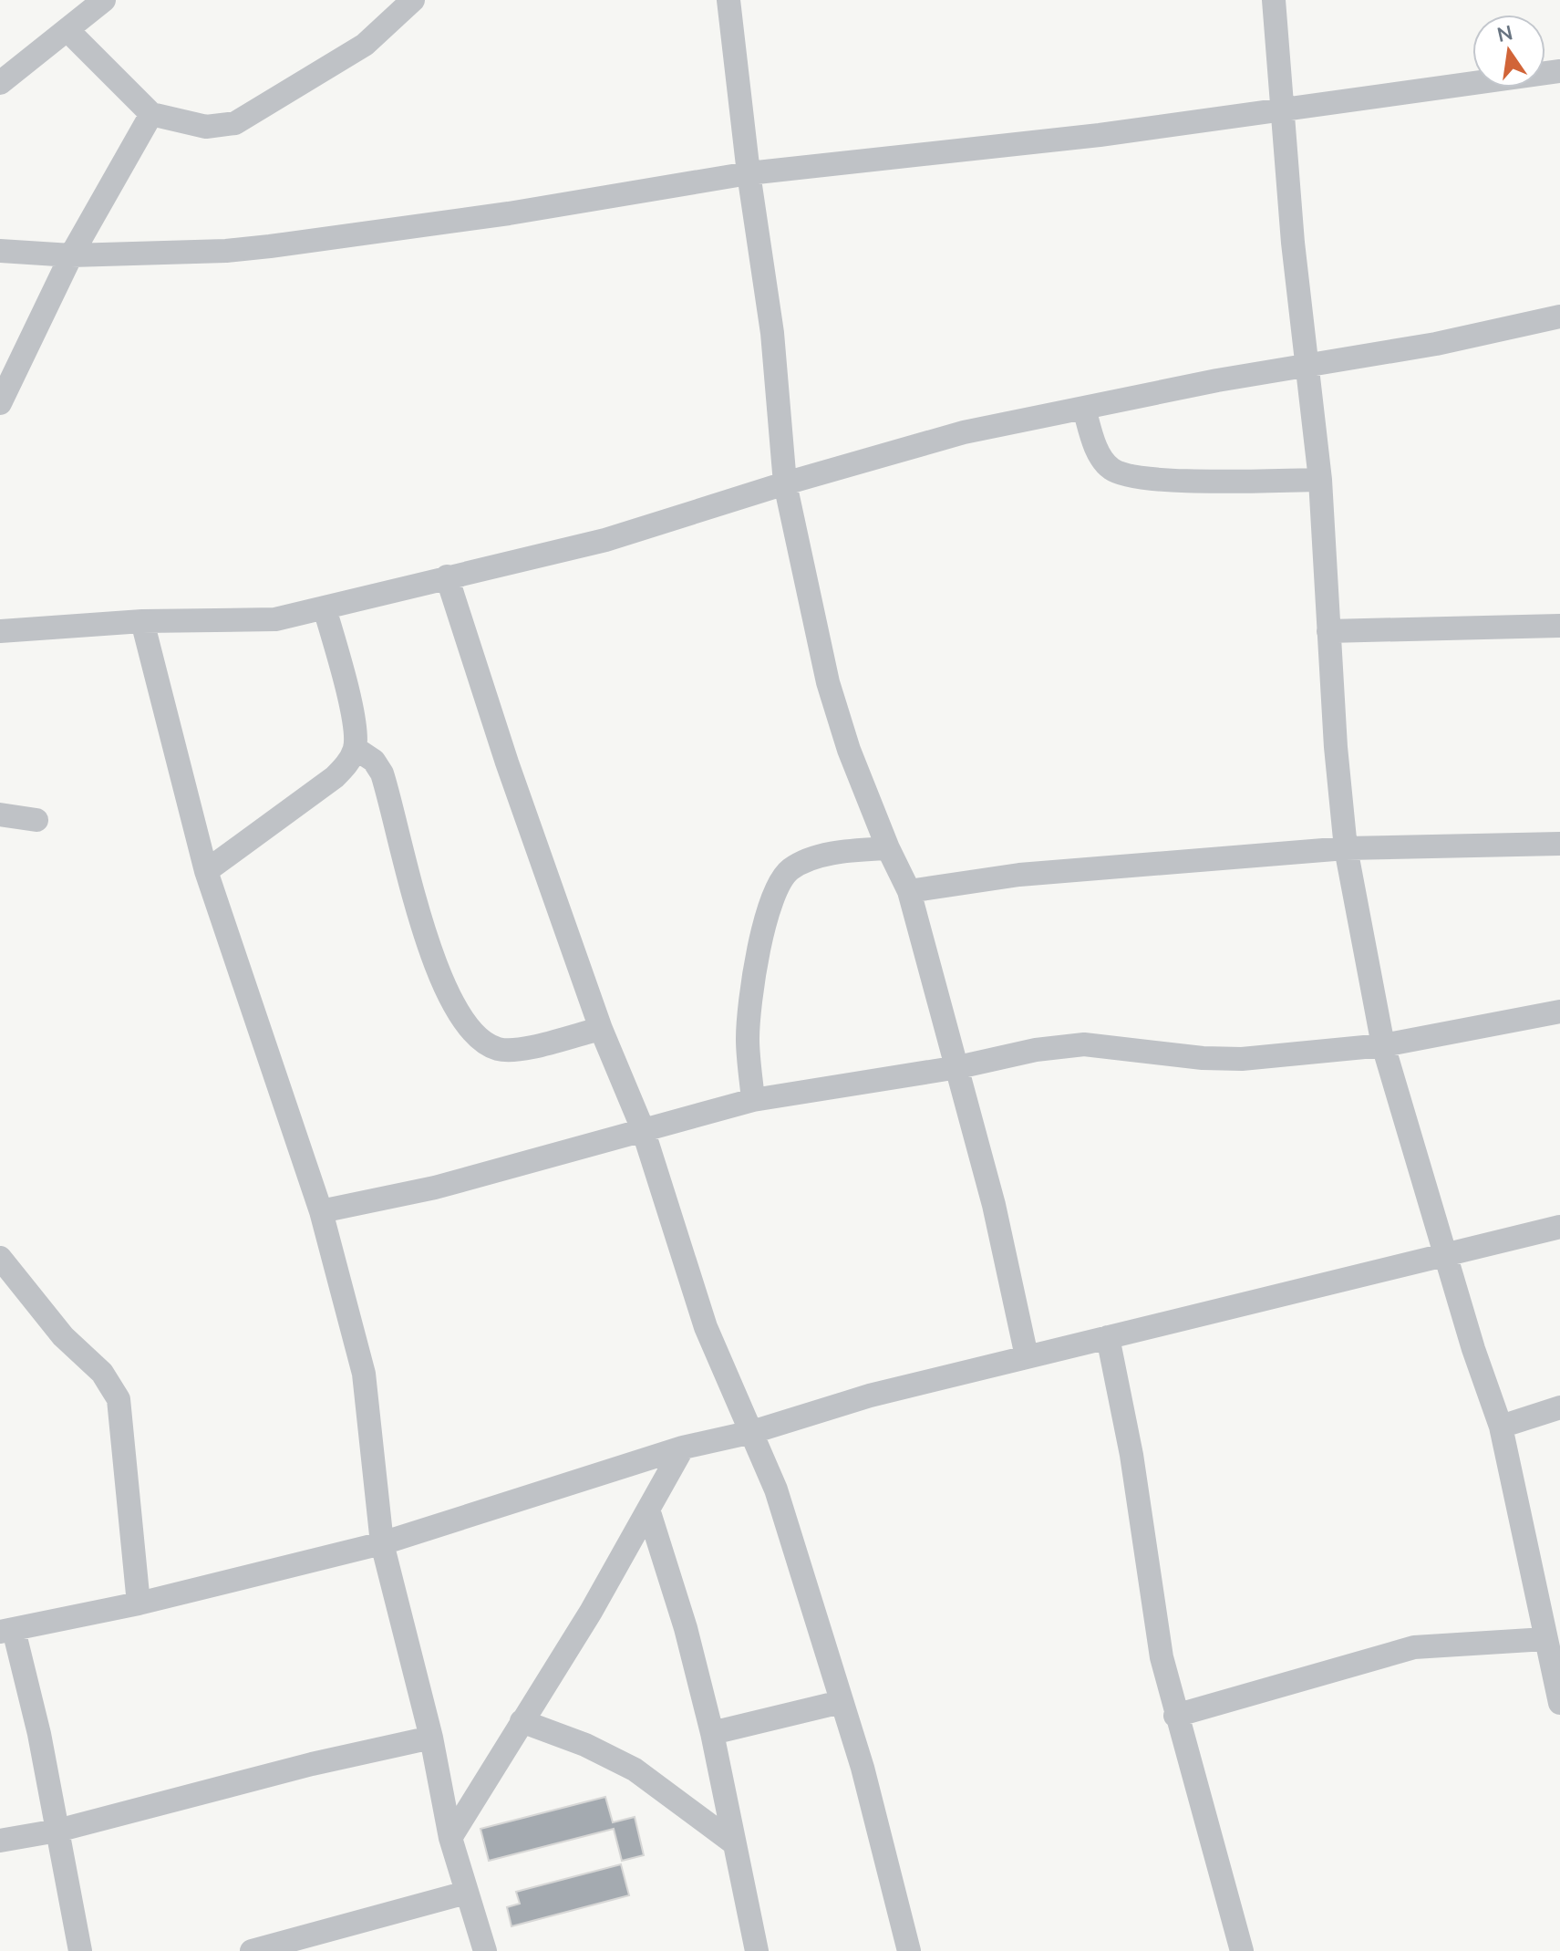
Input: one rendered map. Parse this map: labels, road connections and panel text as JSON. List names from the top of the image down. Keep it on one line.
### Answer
{"north":"top"}
